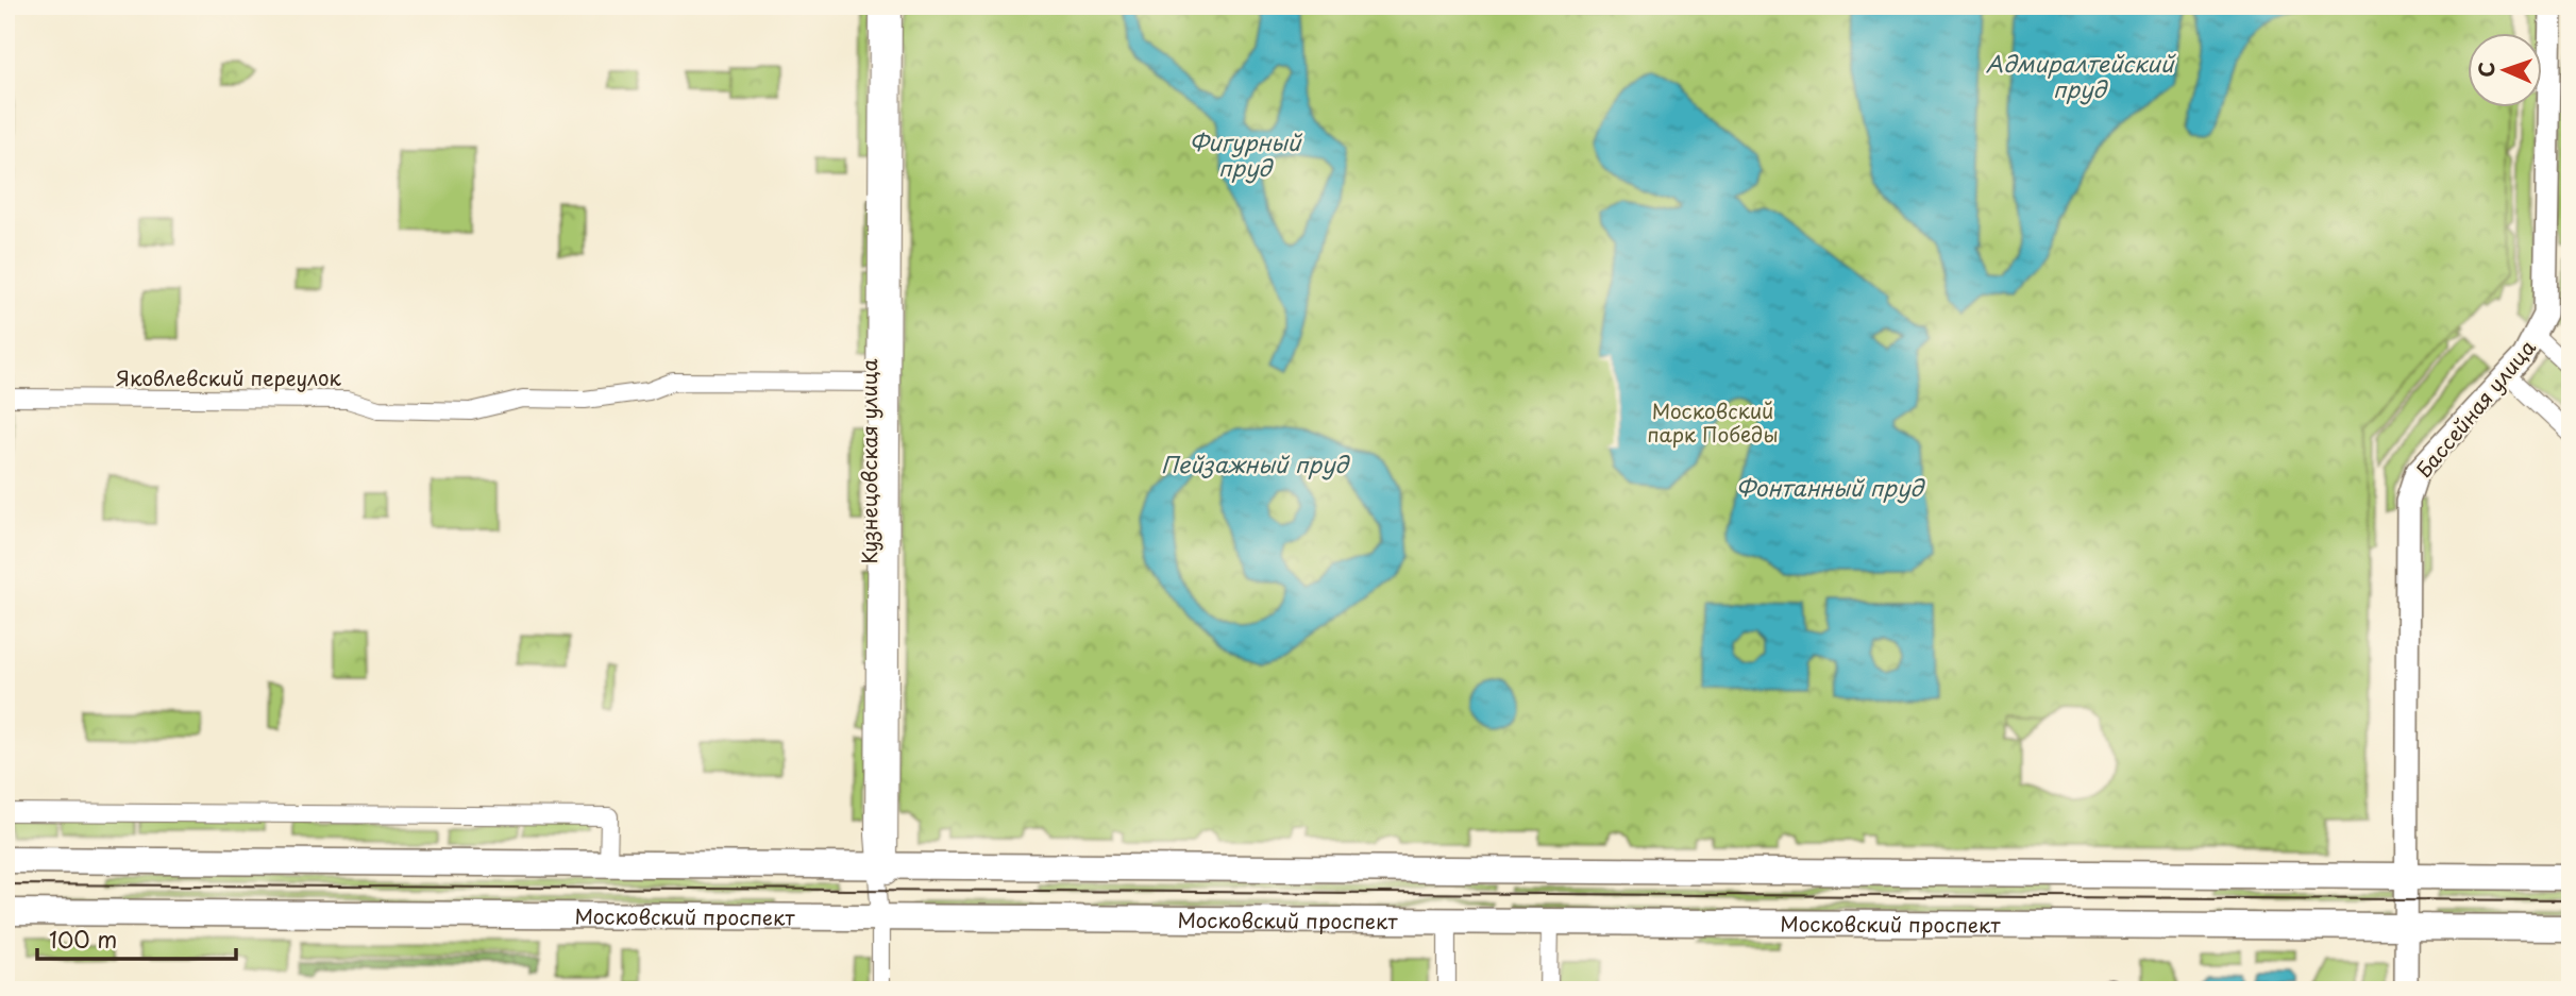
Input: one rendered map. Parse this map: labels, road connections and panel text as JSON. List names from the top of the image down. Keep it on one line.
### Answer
{"streets":{"main road":["Московский проспект"],"street":["Яковлевский переулок","Бассейная улица","Кузнецовская улица"]},"crossings":[["Яковлевский переулок","Кузнецовская улица"],["Бассейная улица","Московский проспект"],["Кузнецовская улица","Московский проспект"]],"water":["Адмиралтейский пруд","Фигурный пруд","Пейзажный пруд","Фонтанный пруд"],"parks":["Московский парк Победы"],"scale_bar":"100 m","north":"left"}
